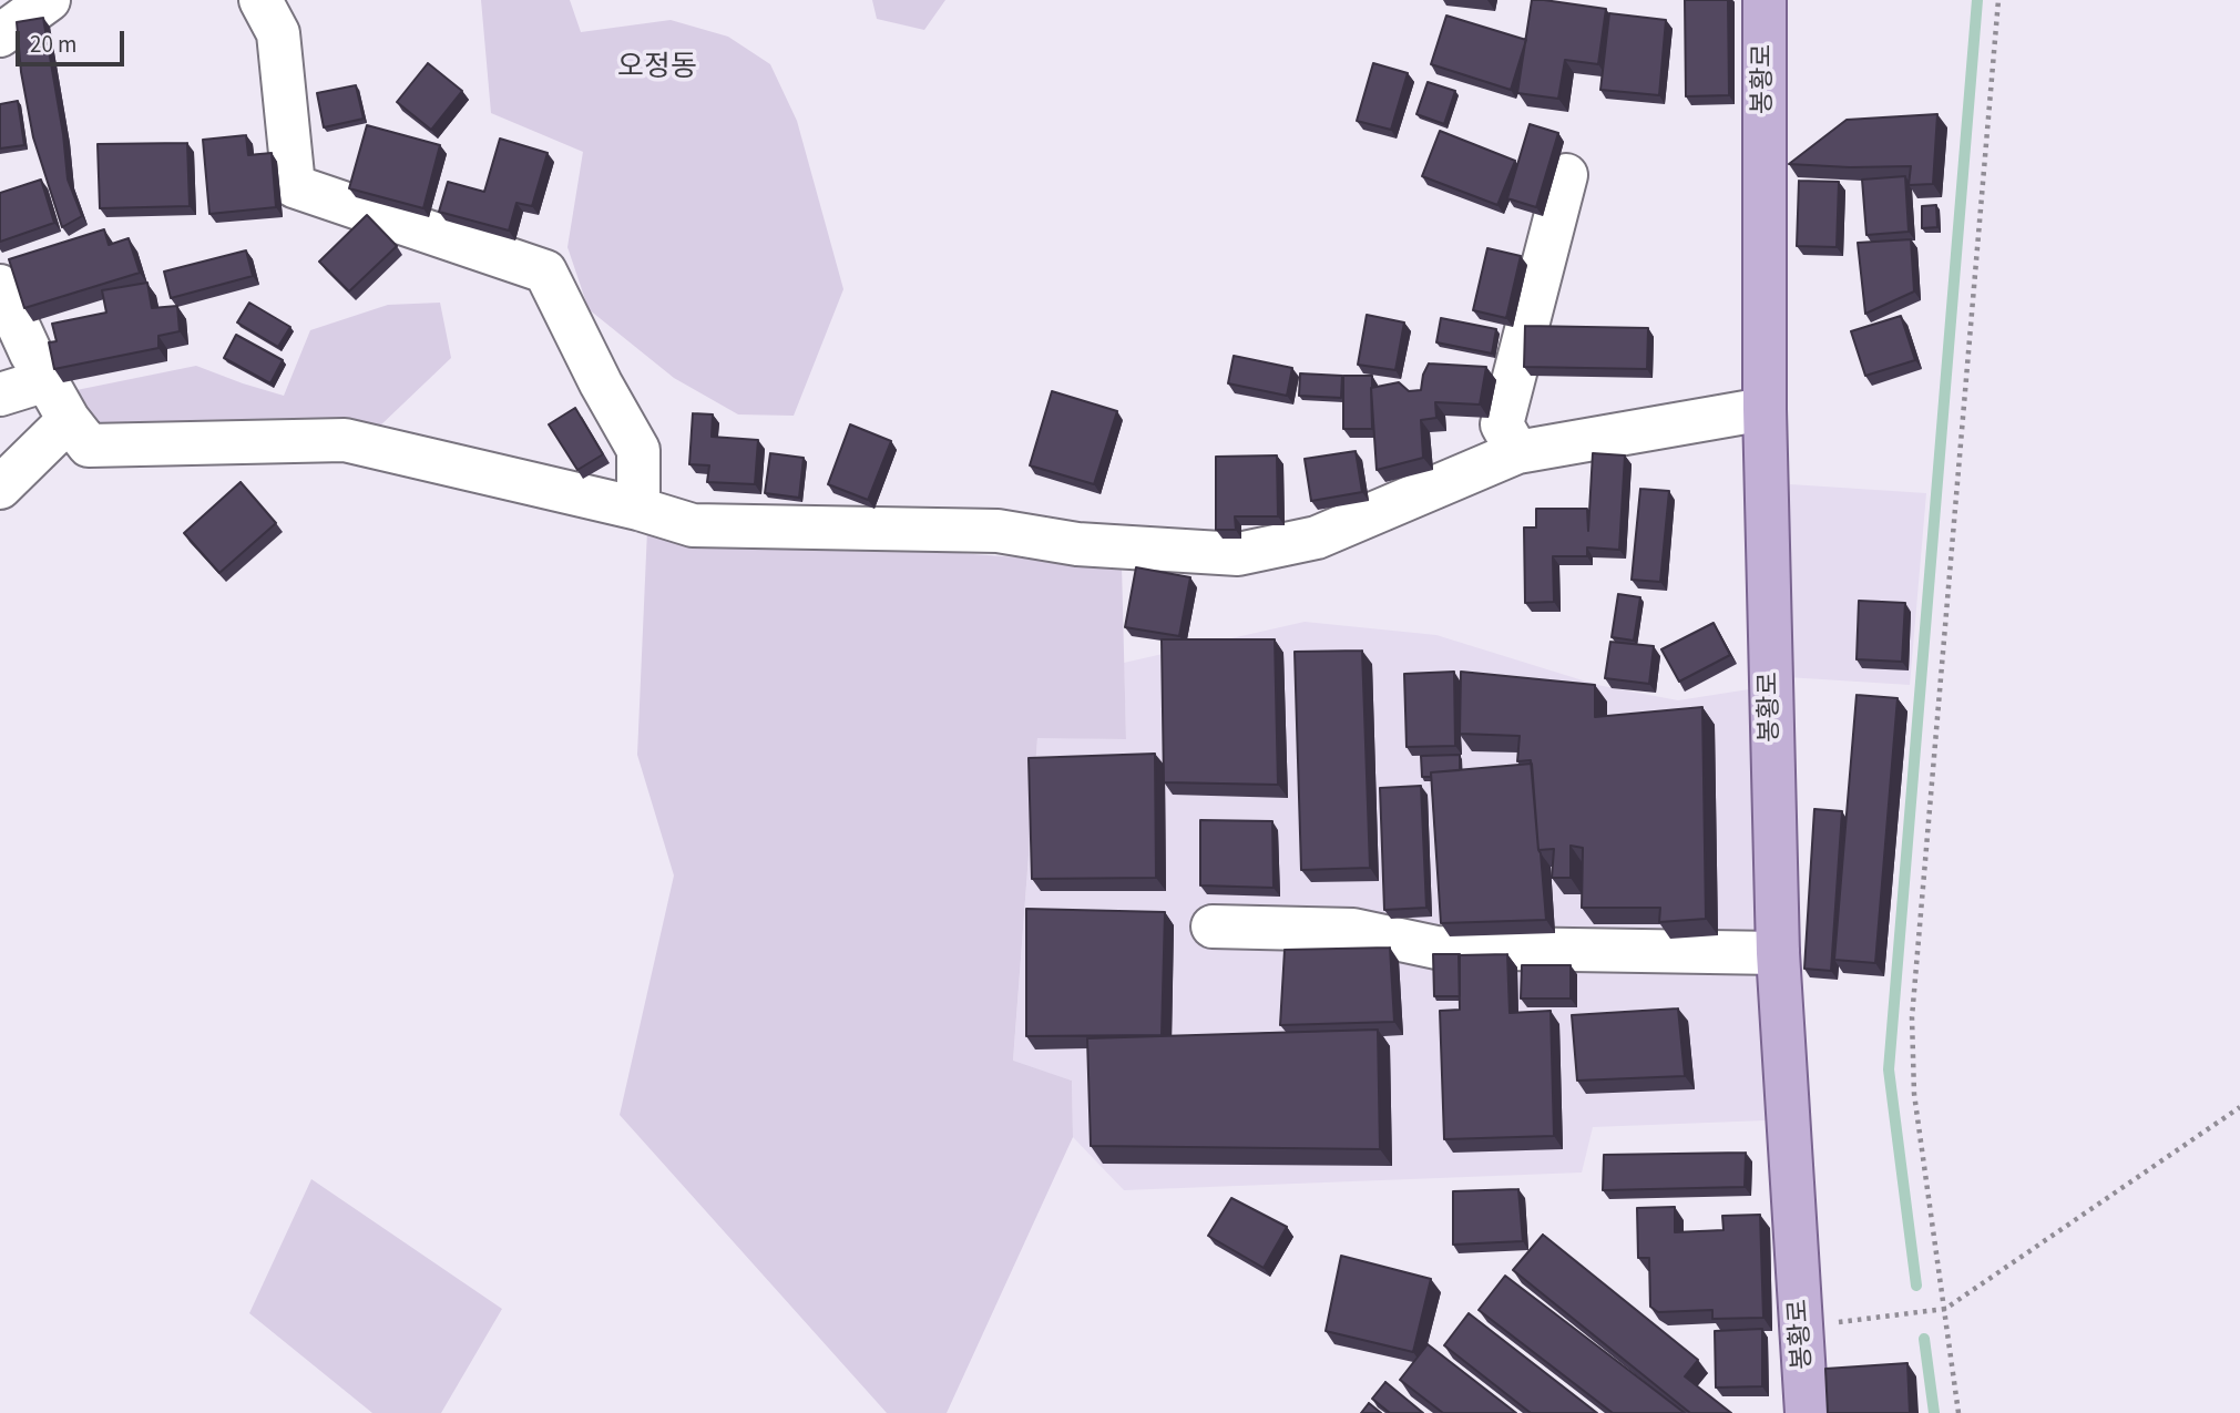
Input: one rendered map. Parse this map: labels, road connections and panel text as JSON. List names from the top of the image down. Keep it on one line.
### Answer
{"streets":{"main road":["봉황로"]},"districts":["오정동"],"scale_bar":"20 m"}
